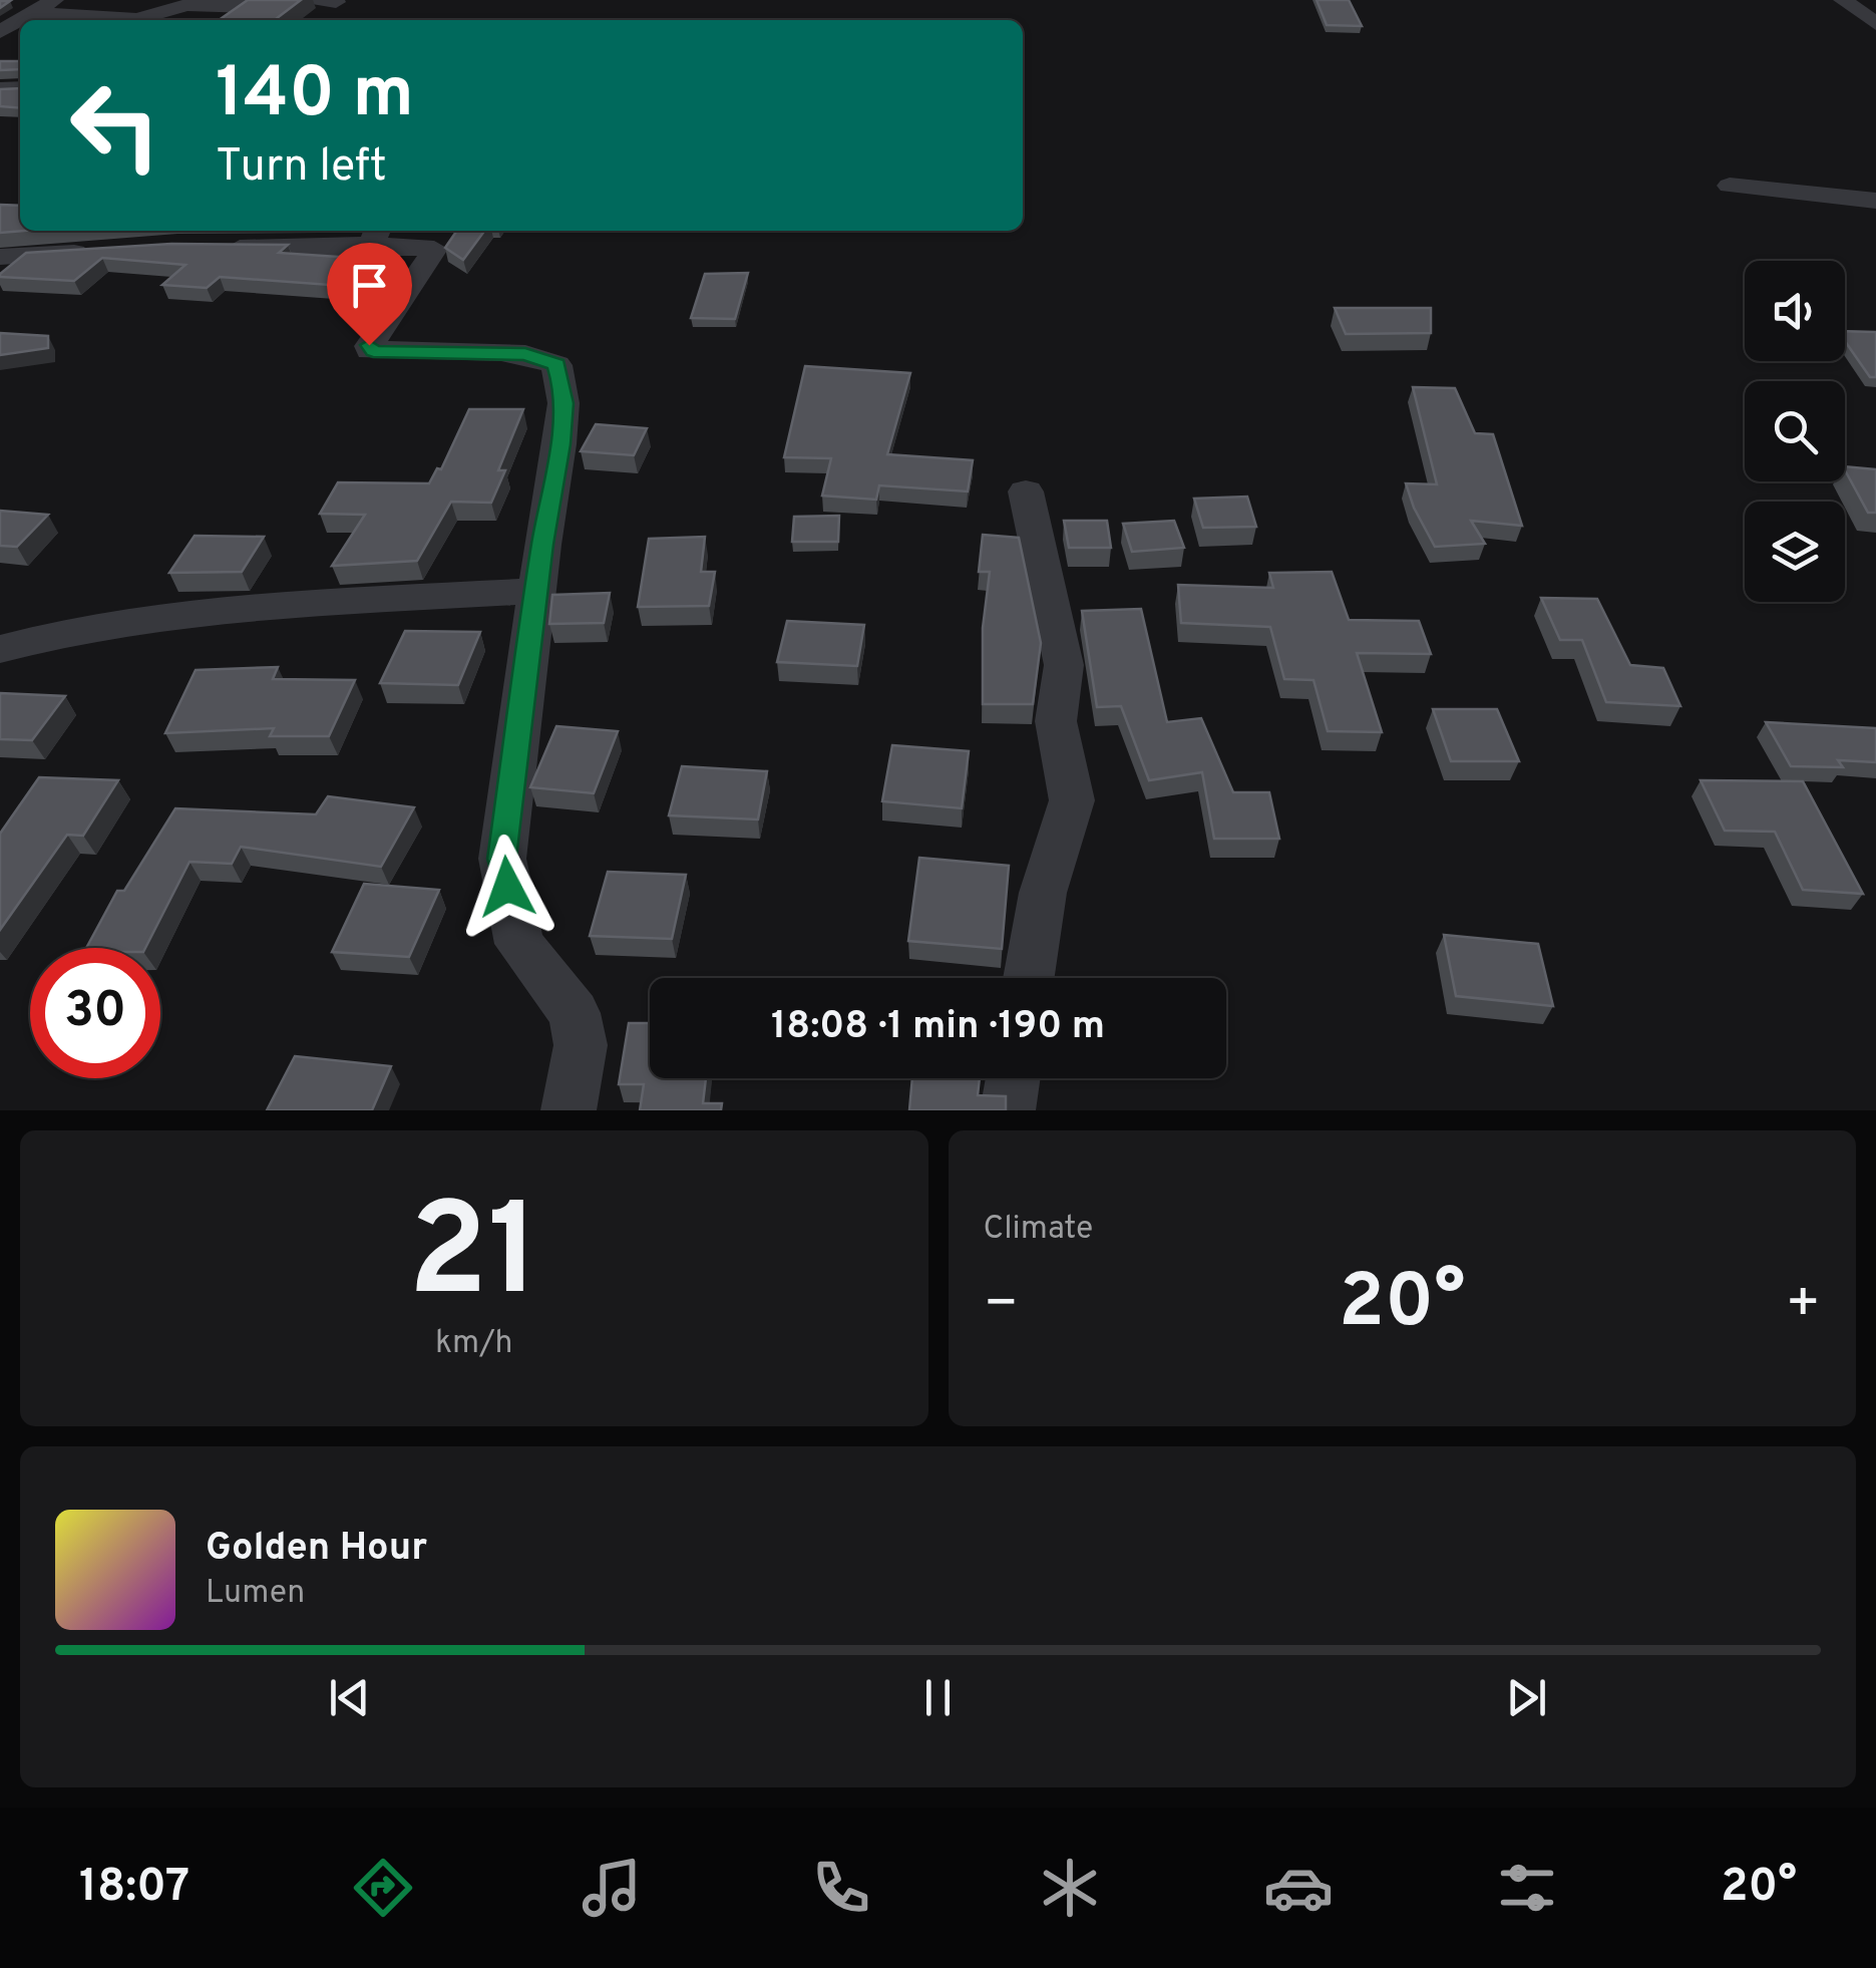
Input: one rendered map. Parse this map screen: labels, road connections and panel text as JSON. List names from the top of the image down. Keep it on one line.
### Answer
{"page":{"turn":["140 m","Turn left"],"limit":"30","trip":"18:08 · 1 min · 190 m","tile":[["21","km/h"],"Climate"],"heat":["−","20°","+"],"song":["Golden Hour","Lumen"],"tabs":["18:07","20°"]}}
